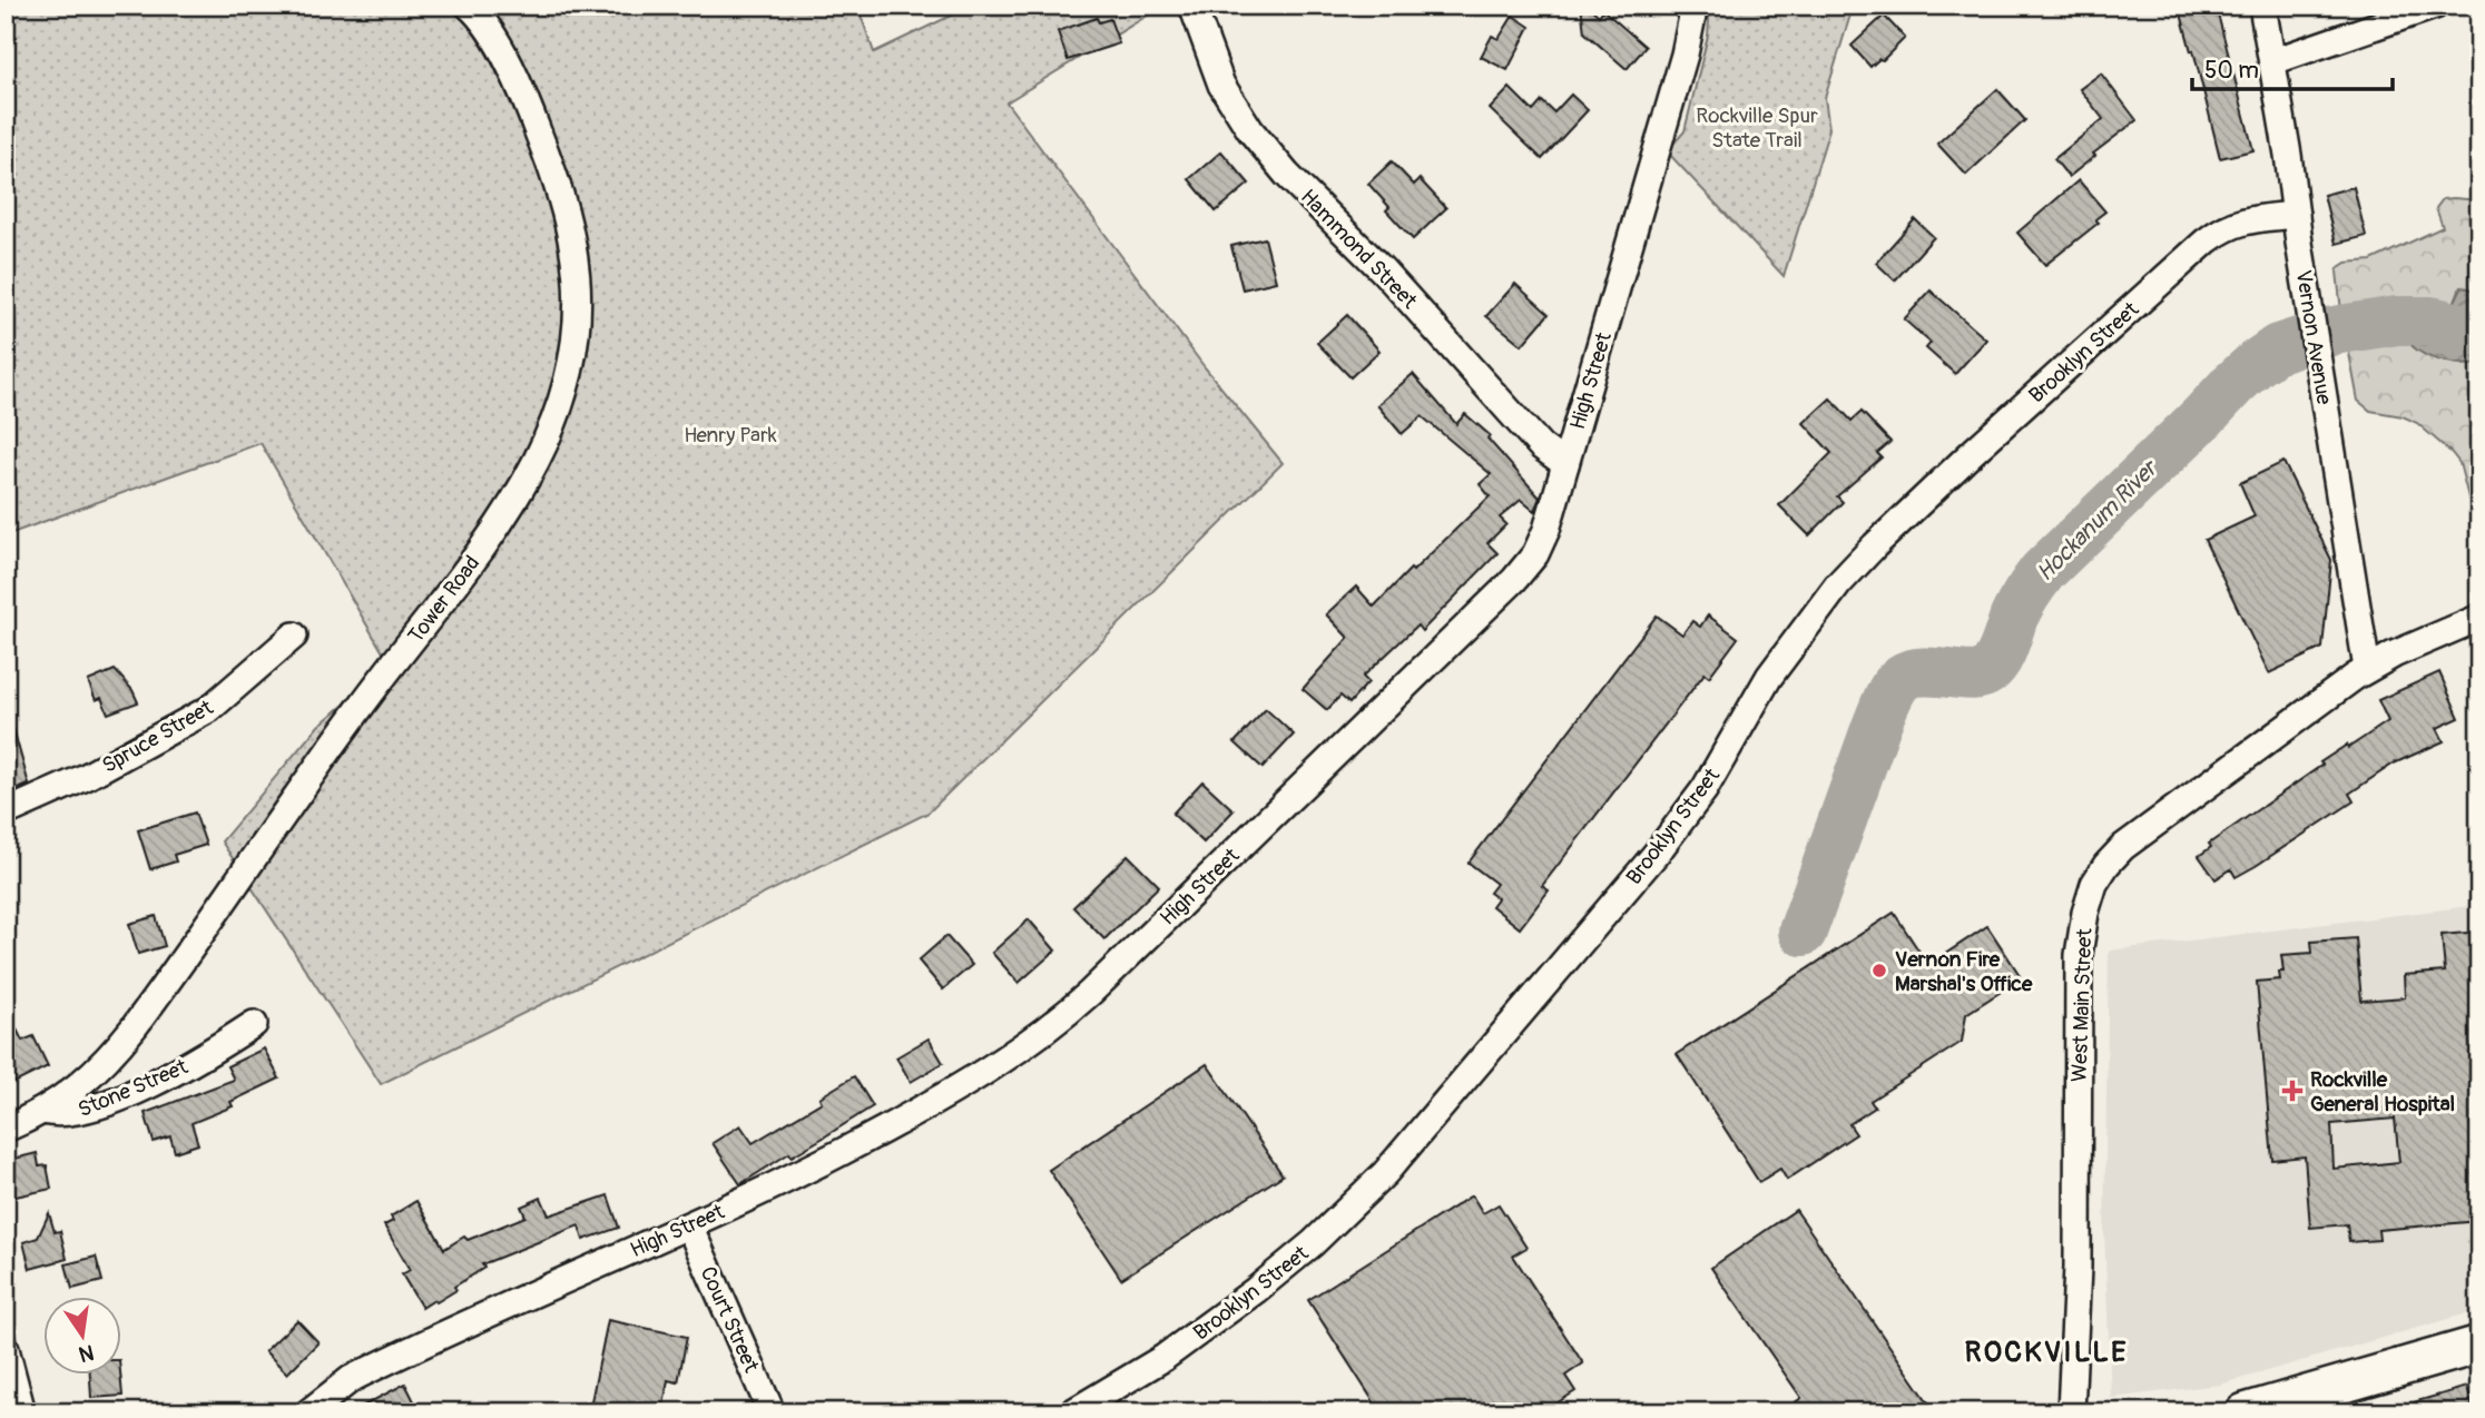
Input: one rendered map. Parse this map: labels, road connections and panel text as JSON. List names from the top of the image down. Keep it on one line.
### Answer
{"streets":{"street":["Hammond Street","Vernon Avenue","Brooklyn Street","High Street","Tower Road","Spruce Street","West Main Street","Stone Street","Court Street"]},"crossings":[["Hammond Street","High Street"],["Vernon Avenue","Brooklyn Street"],["Vernon Avenue","West Main Street"],["High Street","Court Street"],["Tower Road","Stone Street"]],"districts":["ROCKVILLE"],"water":["Hockanum River"],"parks":["Rockville Spur State Trail","Henry Park"],"places":{"other":["Vernon Fire Marshal's Office"],"health":["Rockville General Hospital"]},"scale_bar":"50 m","north":"bottom"}
